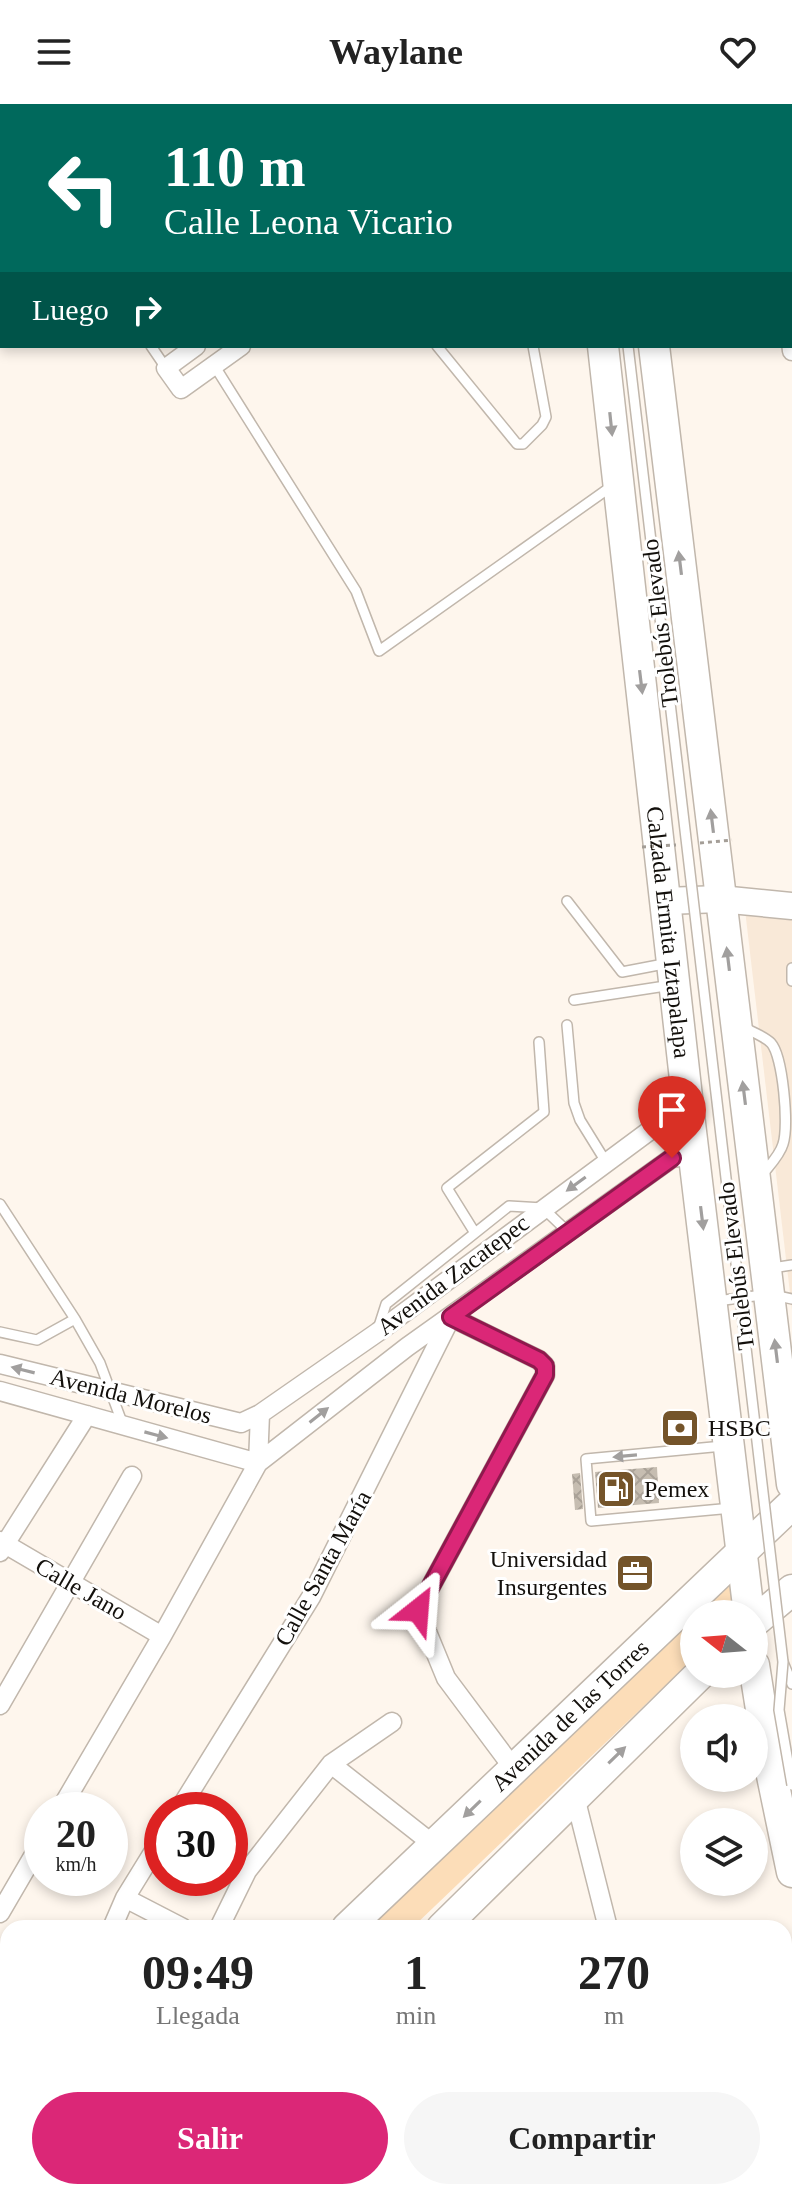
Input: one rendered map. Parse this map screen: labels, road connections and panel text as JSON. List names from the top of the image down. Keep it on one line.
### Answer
{"streets":{"main road":["Calzada Ermita Iztapalapa","Avenida de las Torres"],"street":["Avenida Zacatepec","Avenida Morelos","Calle Santa María","Calle Jano"],"lane":["Trolebús Elevado"]},"crossings":[["Trolebús Elevado","Calzada Ermita Iztapalapa"],["Calzada Ermita Iztapalapa","Avenida Zacatepec"],["Calzada Ermita Iztapalapa","Avenida de las Torres"],["Avenida Zacatepec","Avenida Morelos"],["Avenida Zacatepec","Calle Santa María"],["Avenida Zacatepec","Calle Jano"]],"places":{"bank":["HSBC"],"fuel station":["Pemex"],"office":["Universidad Insurgentes"]},"north":"left","page":{"header":"Waylane","turn":["110 m","Calle Leona Vicario"],"then":"Luego","speed":"20 km/h","limit":"30","eta":["09:49","Llegada","1","min","270","m"],"buttons":["Salir","Compartir"]}}
